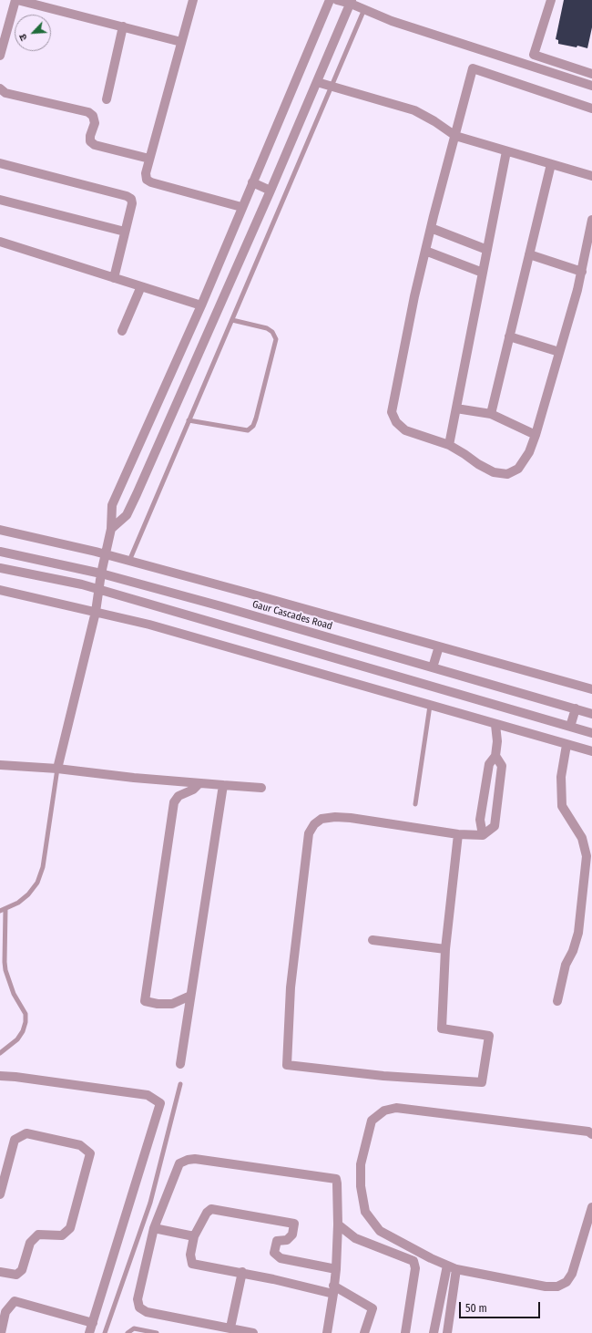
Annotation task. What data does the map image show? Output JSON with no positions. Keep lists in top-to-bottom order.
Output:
{
  "streets": {
    "street": ["Gaur Cascades Road"]
  },
  "scale_bar": "50 m",
  "north": "bottom left"
}
